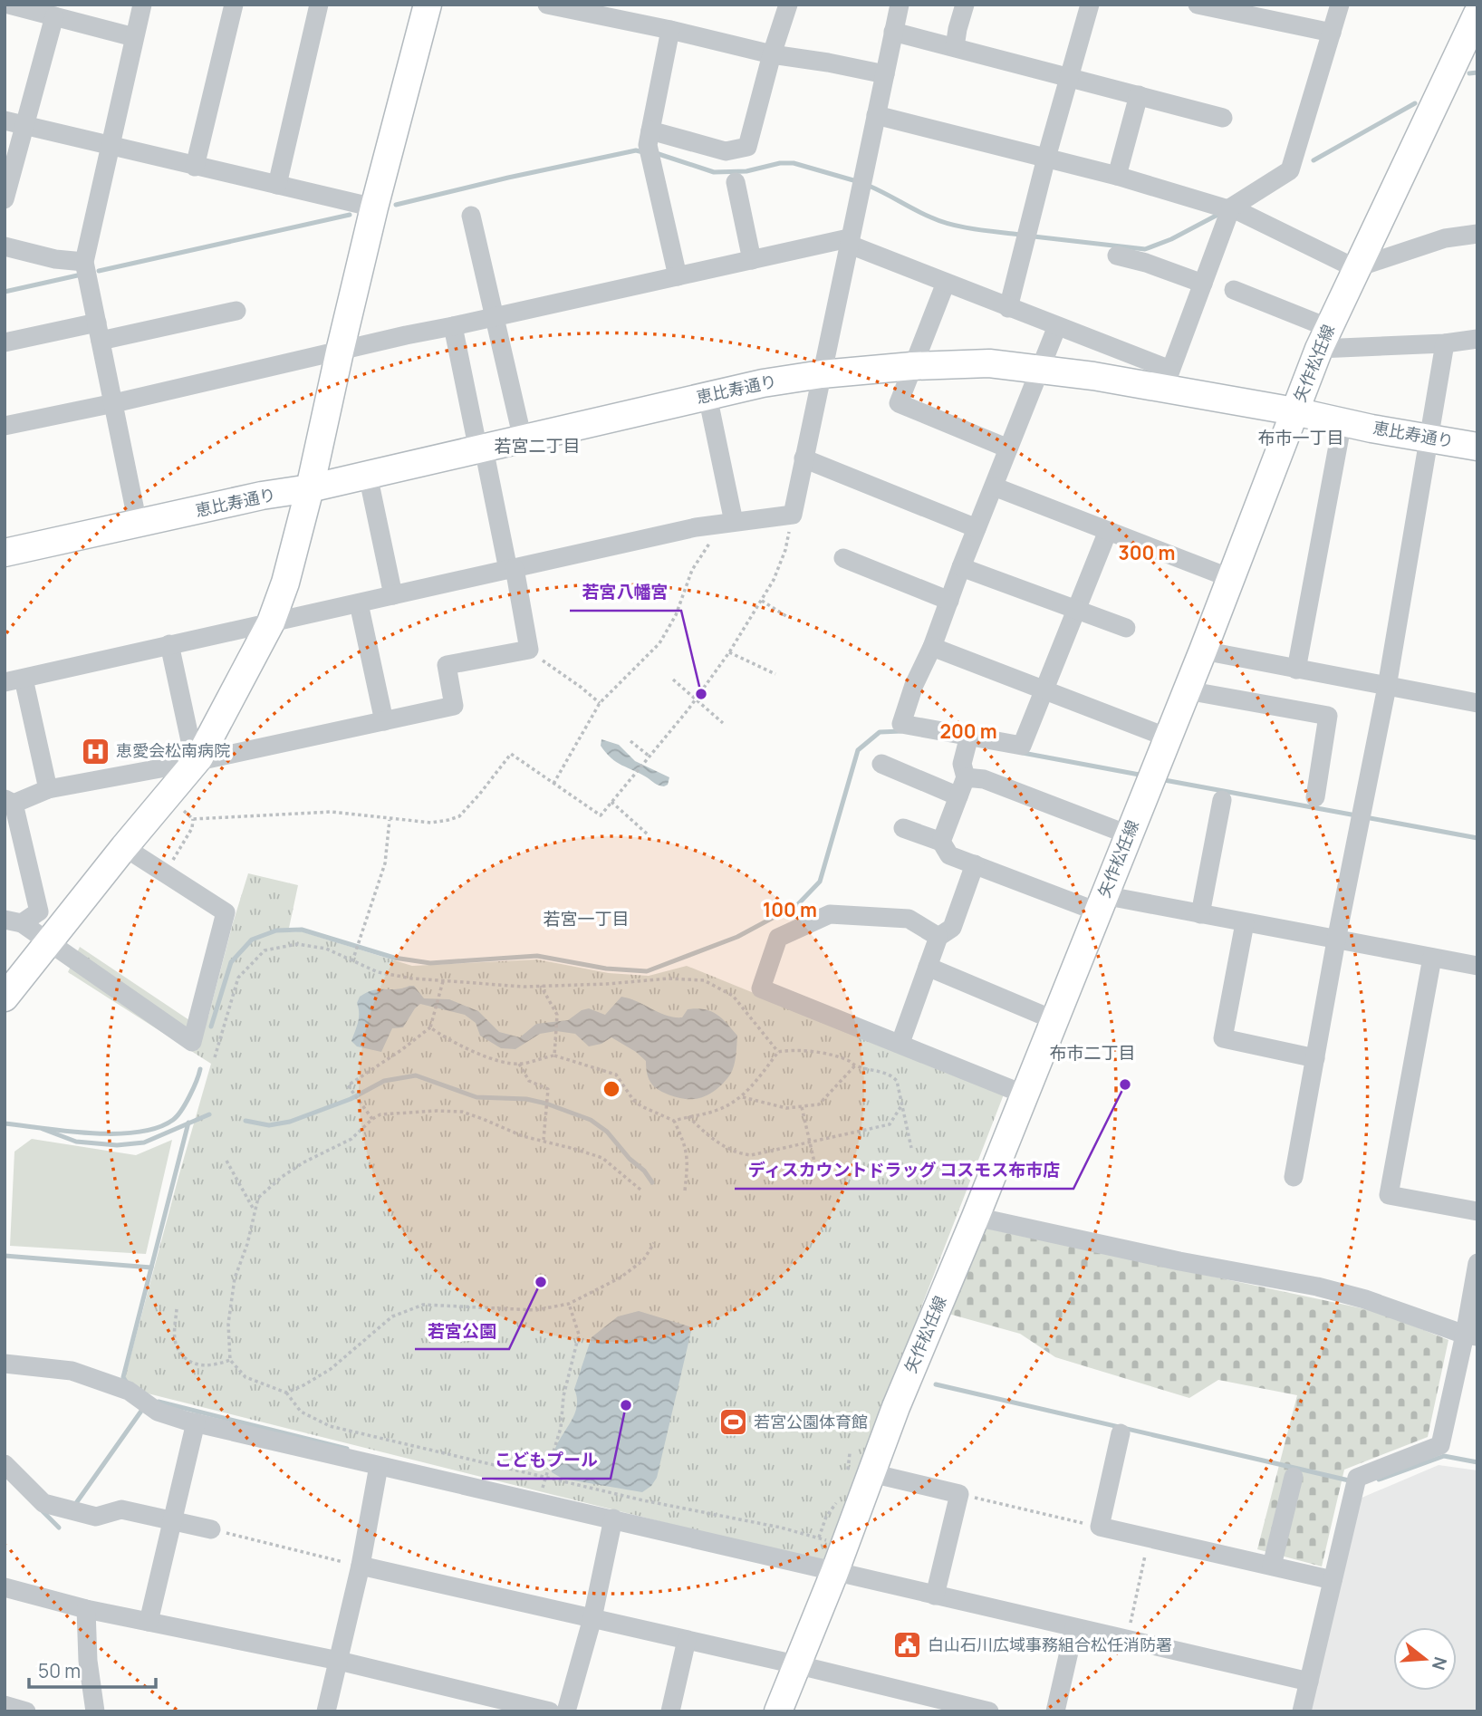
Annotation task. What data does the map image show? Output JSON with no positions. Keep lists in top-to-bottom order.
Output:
{
  "streets": {
    "street": ["矢作松任線", "恵比寿通り"]
  },
  "crossings": [
    ["矢作松任線", "恵比寿通り"]
  ],
  "districts": [
    "布市一丁目",
    "若宮二丁目",
    "若宮一丁目",
    "布市二丁目"
  ],
  "places": {
    "other": [
      "若宮八幡宮",
      "ディスカウントドラッグ コスモス布市店",
      "若宮公園",
      "こどもプール"
    ],
    "hospital": ["恵愛会松南病院"],
    "sports": ["若宮公園体育館"],
    "public building": ["白山石川広域事務組合松任消防署"]
  },
  "scale_bar": "50 m",
  "north": "right",
  "rings": ["300 m", "200 m", "100 m"]
}
